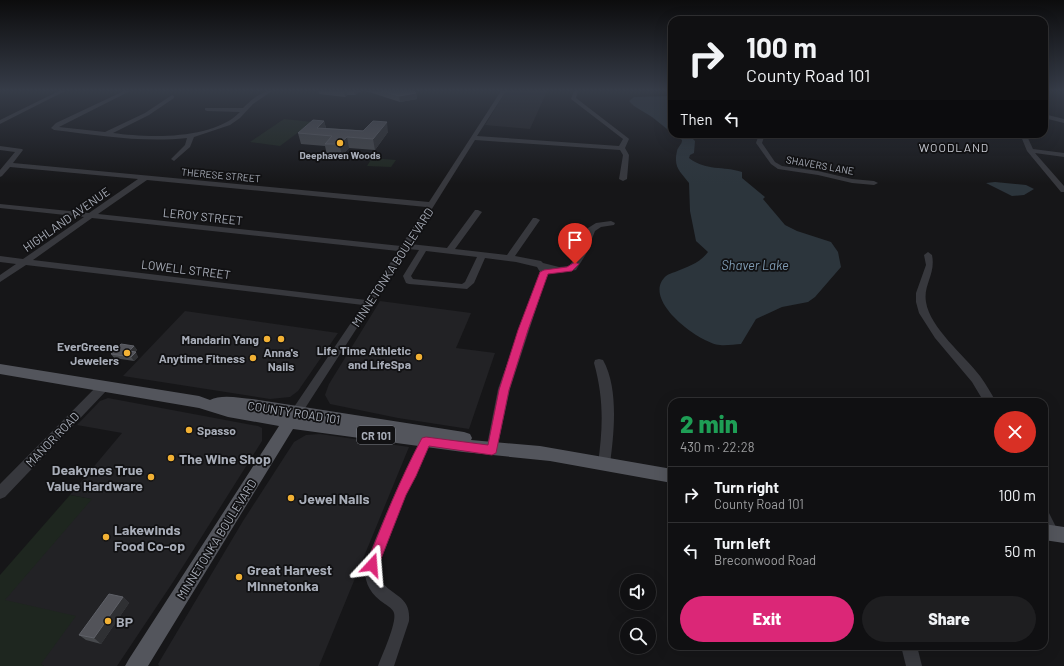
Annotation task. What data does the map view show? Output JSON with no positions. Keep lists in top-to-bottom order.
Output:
{
  "streets": {
    "main road": ["MINNETONKA BOULEVARD", "COUNTY ROAD 101", "CR 101"],
    "street": [
      "SHAVERS LANE",
      "THERESE STREET",
      "LEROY STREET",
      "HIGHLAND AVENUE",
      "LOWELL STREET",
      "MANOR ROAD"
    ]
  },
  "crossings": [
    ["THERESE STREET", "HIGHLAND AVENUE"],
    ["THERESE STREET", "MINNETONKA BOULEVARD"],
    ["LEROY STREET", "HIGHLAND AVENUE"],
    ["LEROY STREET", "MINNETONKA BOULEVARD"],
    ["HIGHLAND AVENUE", "LOWELL STREET"],
    ["MINNETONKA BOULEVARD", "LOWELL STREET"],
    ["MINNETONKA BOULEVARD", "COUNTY ROAD 101"],
    ["COUNTY ROAD 101", "MANOR ROAD"]
  ],
  "districts": ["WOODLAND"],
  "water": ["Shaver Lake"],
  "places": [
    "Deephaven Woods",
    "Mandarin Yang",
    "Anna's Nails",
    "EverGreene Jewelers",
    "Life Time Athletic and LifeSpa",
    "Anytime Fitness",
    "Spasso",
    "The Wine Shop",
    "Deakynes True Value Hardware",
    "Jewel Nails",
    "Lakewinds Food Co-op",
    "Great Harvest Minnetonka",
    "BP"
  ],
  "page": {
    "turn": ["100 m", "County Road 101"],
    "then": "Then",
    "heading": ["2 min", "430 m · 22:28"],
    "list": [
      {
        "name": "Turn right",
        "note": "County Road 101",
        "value": "100 m"
      },
      {
        "name": "Turn left",
        "note": "Breconwood Road",
        "value": "50 m"
      }
    ],
    "buttons": ["Exit", "Share"]
  }
}
